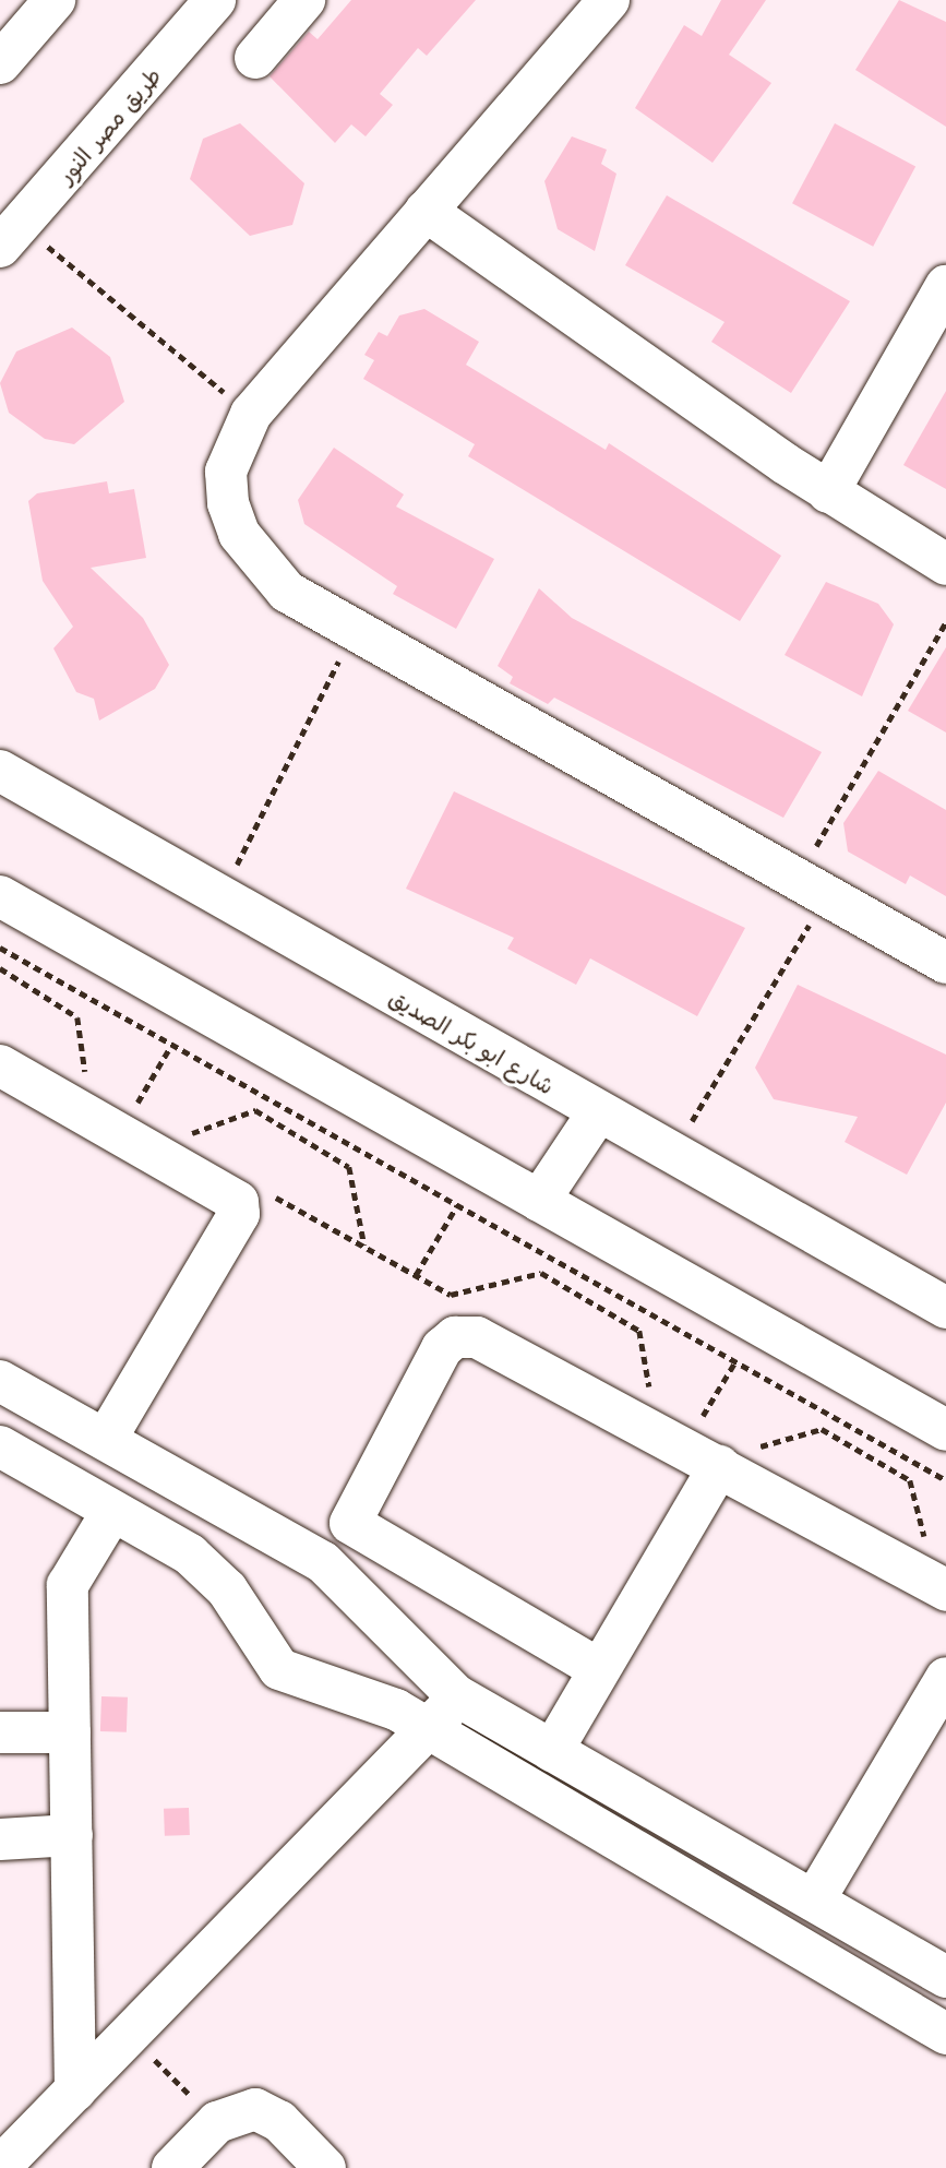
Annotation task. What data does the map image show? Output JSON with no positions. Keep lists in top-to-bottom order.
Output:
{
  "streets": {
    "street": ["طريق مصر النور", "شارع ابو بكر الصديق"]
  }
}
